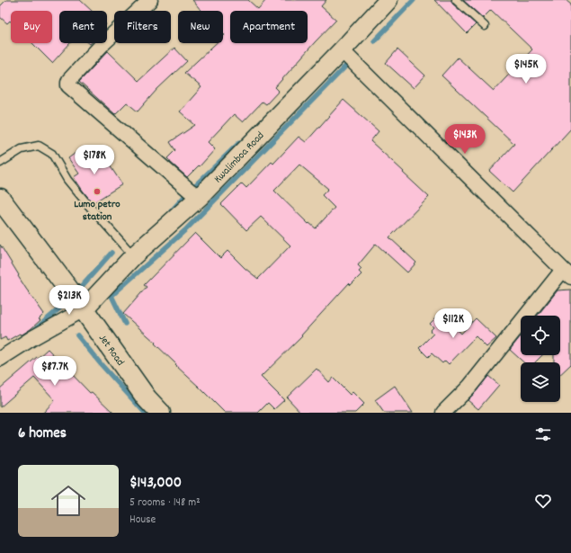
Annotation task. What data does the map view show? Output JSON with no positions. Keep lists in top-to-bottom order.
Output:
{
  "streets": {
    "main road": ["Jet Road"],
    "street": ["Kwalimboa Road"]
  },
  "crossings": [
    ["Kwalimboa Road", "Jet Road"]
  ],
  "places": ["Lumo petro station"],
  "page": {
    "chip": [
      "Buy",
      "Rent",
      "Filters",
      "New",
      "Apartment"
    ],
    "price": [
      "$145K",
      "$143K",
      "$178K",
      "$213K",
      "$112K",
      "$87.7K"
    ],
    "heading": "6 homes",
    "list": [
      {
        "name": "$143,000",
        "note": "5 rooms · 148 m² · House"
      }
    ]
  }
}
